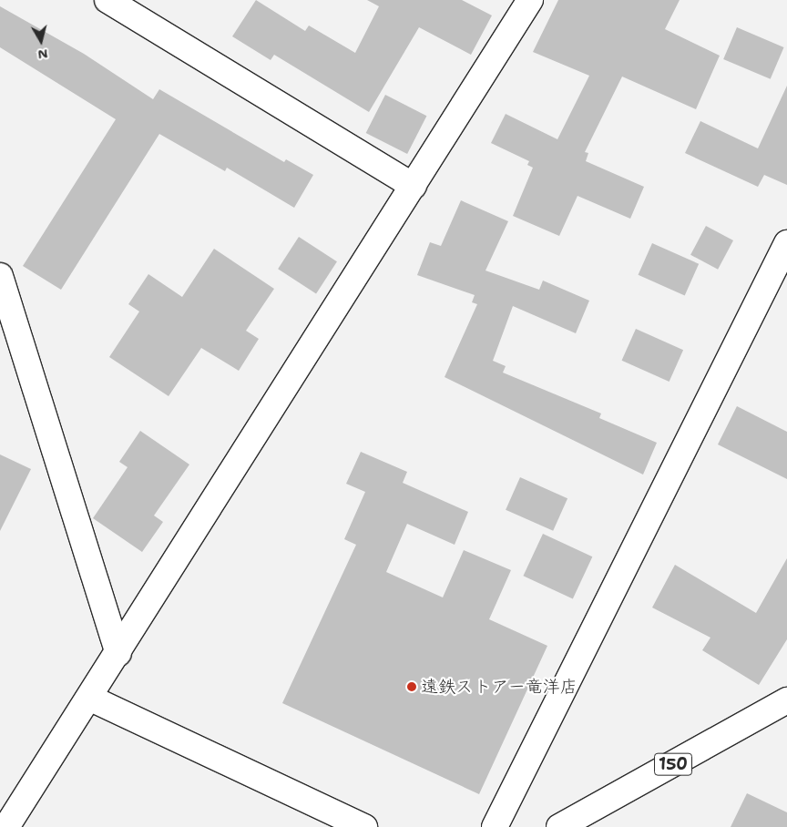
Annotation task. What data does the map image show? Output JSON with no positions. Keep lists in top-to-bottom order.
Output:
{
  "streets": {
    "main road": ["150"]
  },
  "places": ["遠鉄ストアー竜洋店"],
  "north": "bottom"
}
